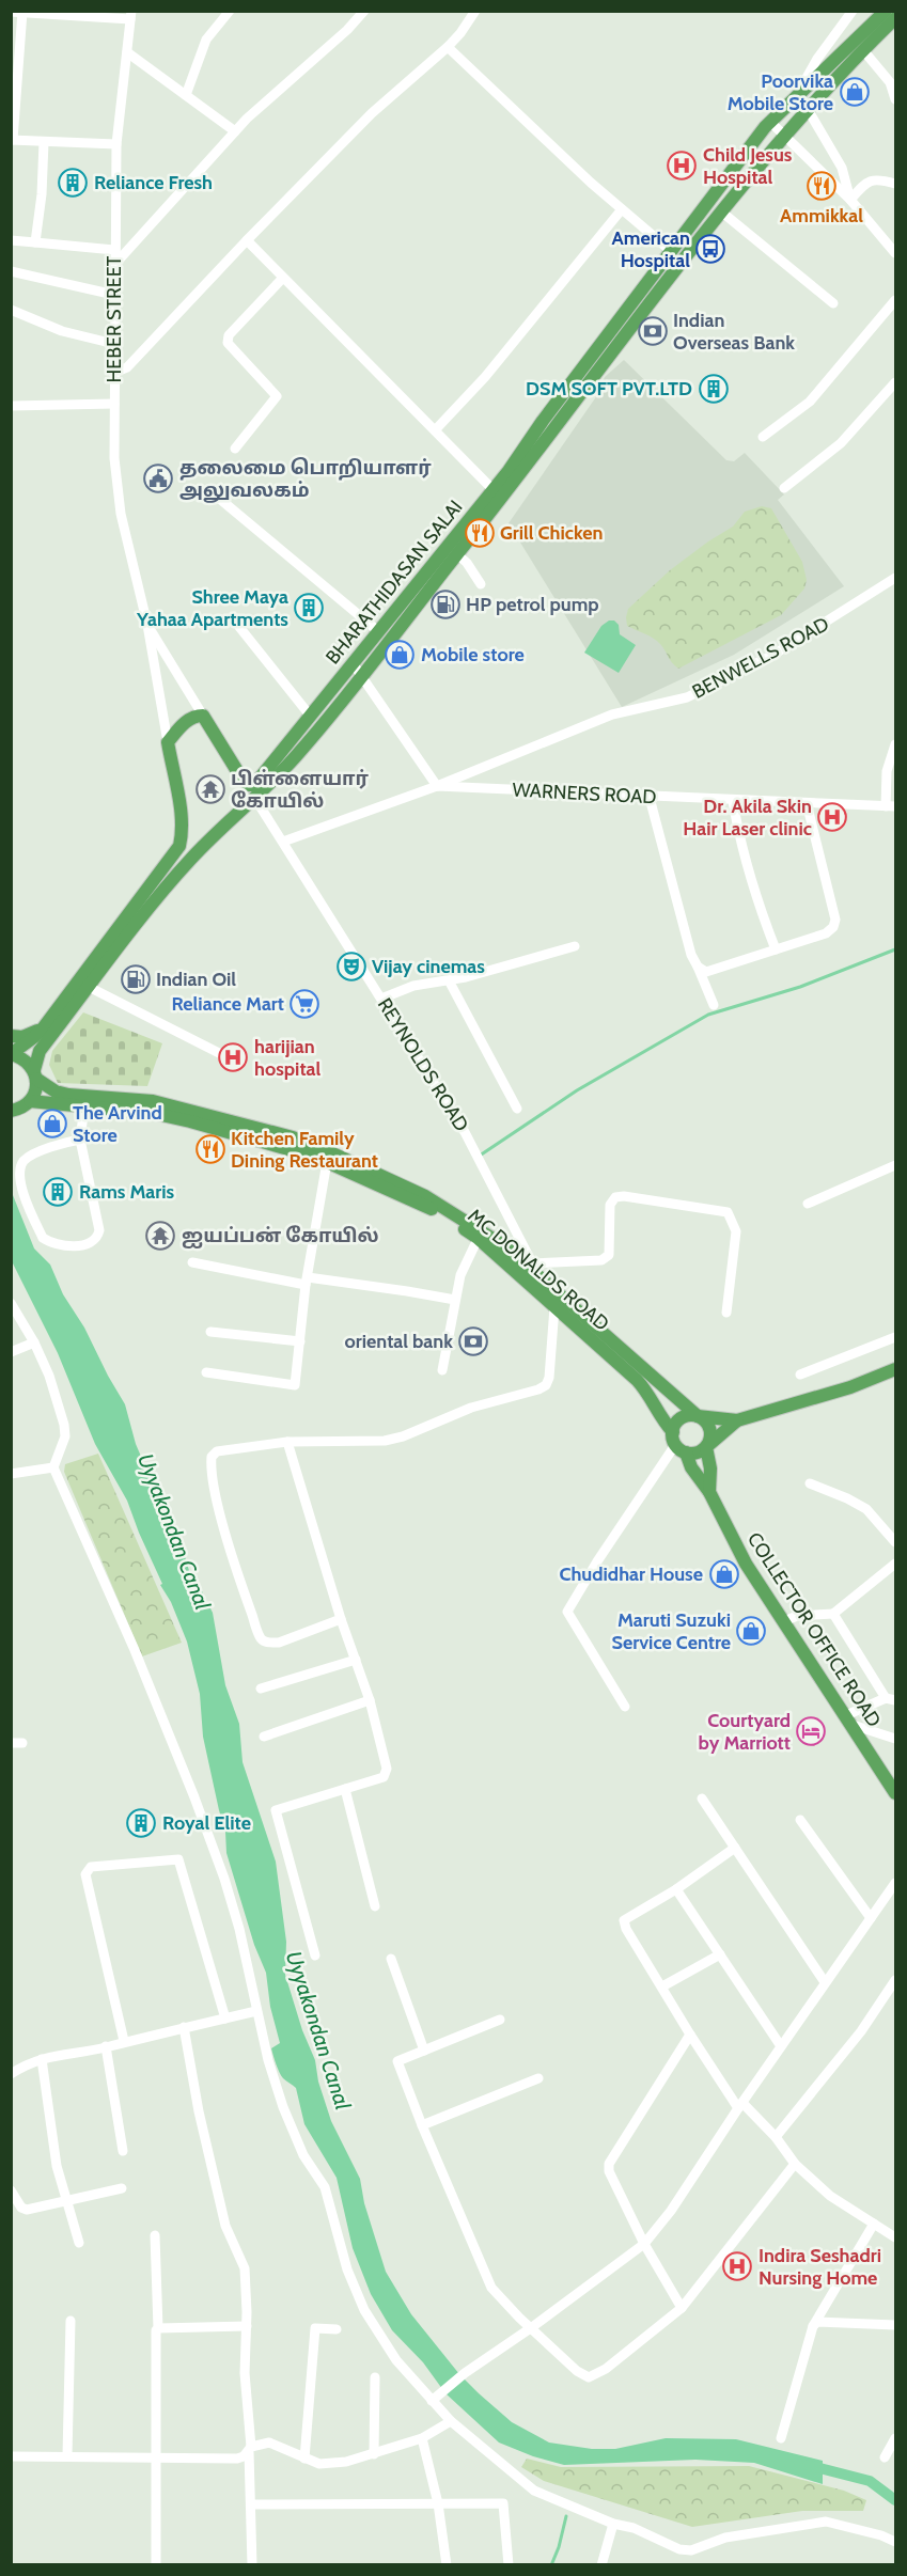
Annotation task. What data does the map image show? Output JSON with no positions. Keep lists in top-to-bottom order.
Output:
{
  "streets": {
    "main road": ["BHARATHIDASAN SALAI", "MC DONALDS ROAD", "COLLECTOR OFFICE ROAD"],
    "street": [
      "HEBER STREET",
      "BENWELLS ROAD",
      "WARNERS ROAD",
      "REYNOLDS ROAD"
    ]
  },
  "crossings": [
    ["BHARATHIDASAN SALAI", "REYNOLDS ROAD"],
    ["BHARATHIDASAN SALAI", "MC DONALDS ROAD"],
    ["BENWELLS ROAD", "WARNERS ROAD"],
    ["WARNERS ROAD", "REYNOLDS ROAD"],
    ["REYNOLDS ROAD", "MC DONALDS ROAD"],
    ["MC DONALDS ROAD", "COLLECTOR OFFICE ROAD"]
  ],
  "water": ["Uyyakondan Canal"],
  "places": {
    "shop": [
      "Poorvika Mobile Store",
      "Mobile store",
      "The Arvind Store",
      "Chudidhar House",
      "Maruti Suzuki Service Centre"
    ],
    "hospital": [
      "Child Jesus Hospital",
      "Dr. Akila Skin Hair Laser clinic",
      "harijian hospital",
      "Indira Seshadri Nursing Home"
    ],
    "building": [
      "Reliance Fresh",
      "DSM SOFT PVT.LTD",
      "Shree Maya Yahaa Apartments",
      "Rams Maris",
      "Royal Elite"
    ],
    "restaurant": ["Ammikkal", "Grill Chicken", "Kitchen Family Dining Restaurant"],
    "bus stop": ["American Hospital"],
    "bank": ["Indian Overseas Bank", "oriental bank"],
    "public building": ["தலைமை பொறியாளர் அலுவலகம்"],
    "fuel station": ["HP petrol pump", "Indian Oil"],
    "temple": ["பிள்ளையார் கோயில்", "ஐயப்பன் கோயில்"],
    "theatre": ["Vijay cinemas"],
    "supermarket": ["Reliance Mart"],
    "hotel": ["Courtyard by Marriott"]
  }
}
